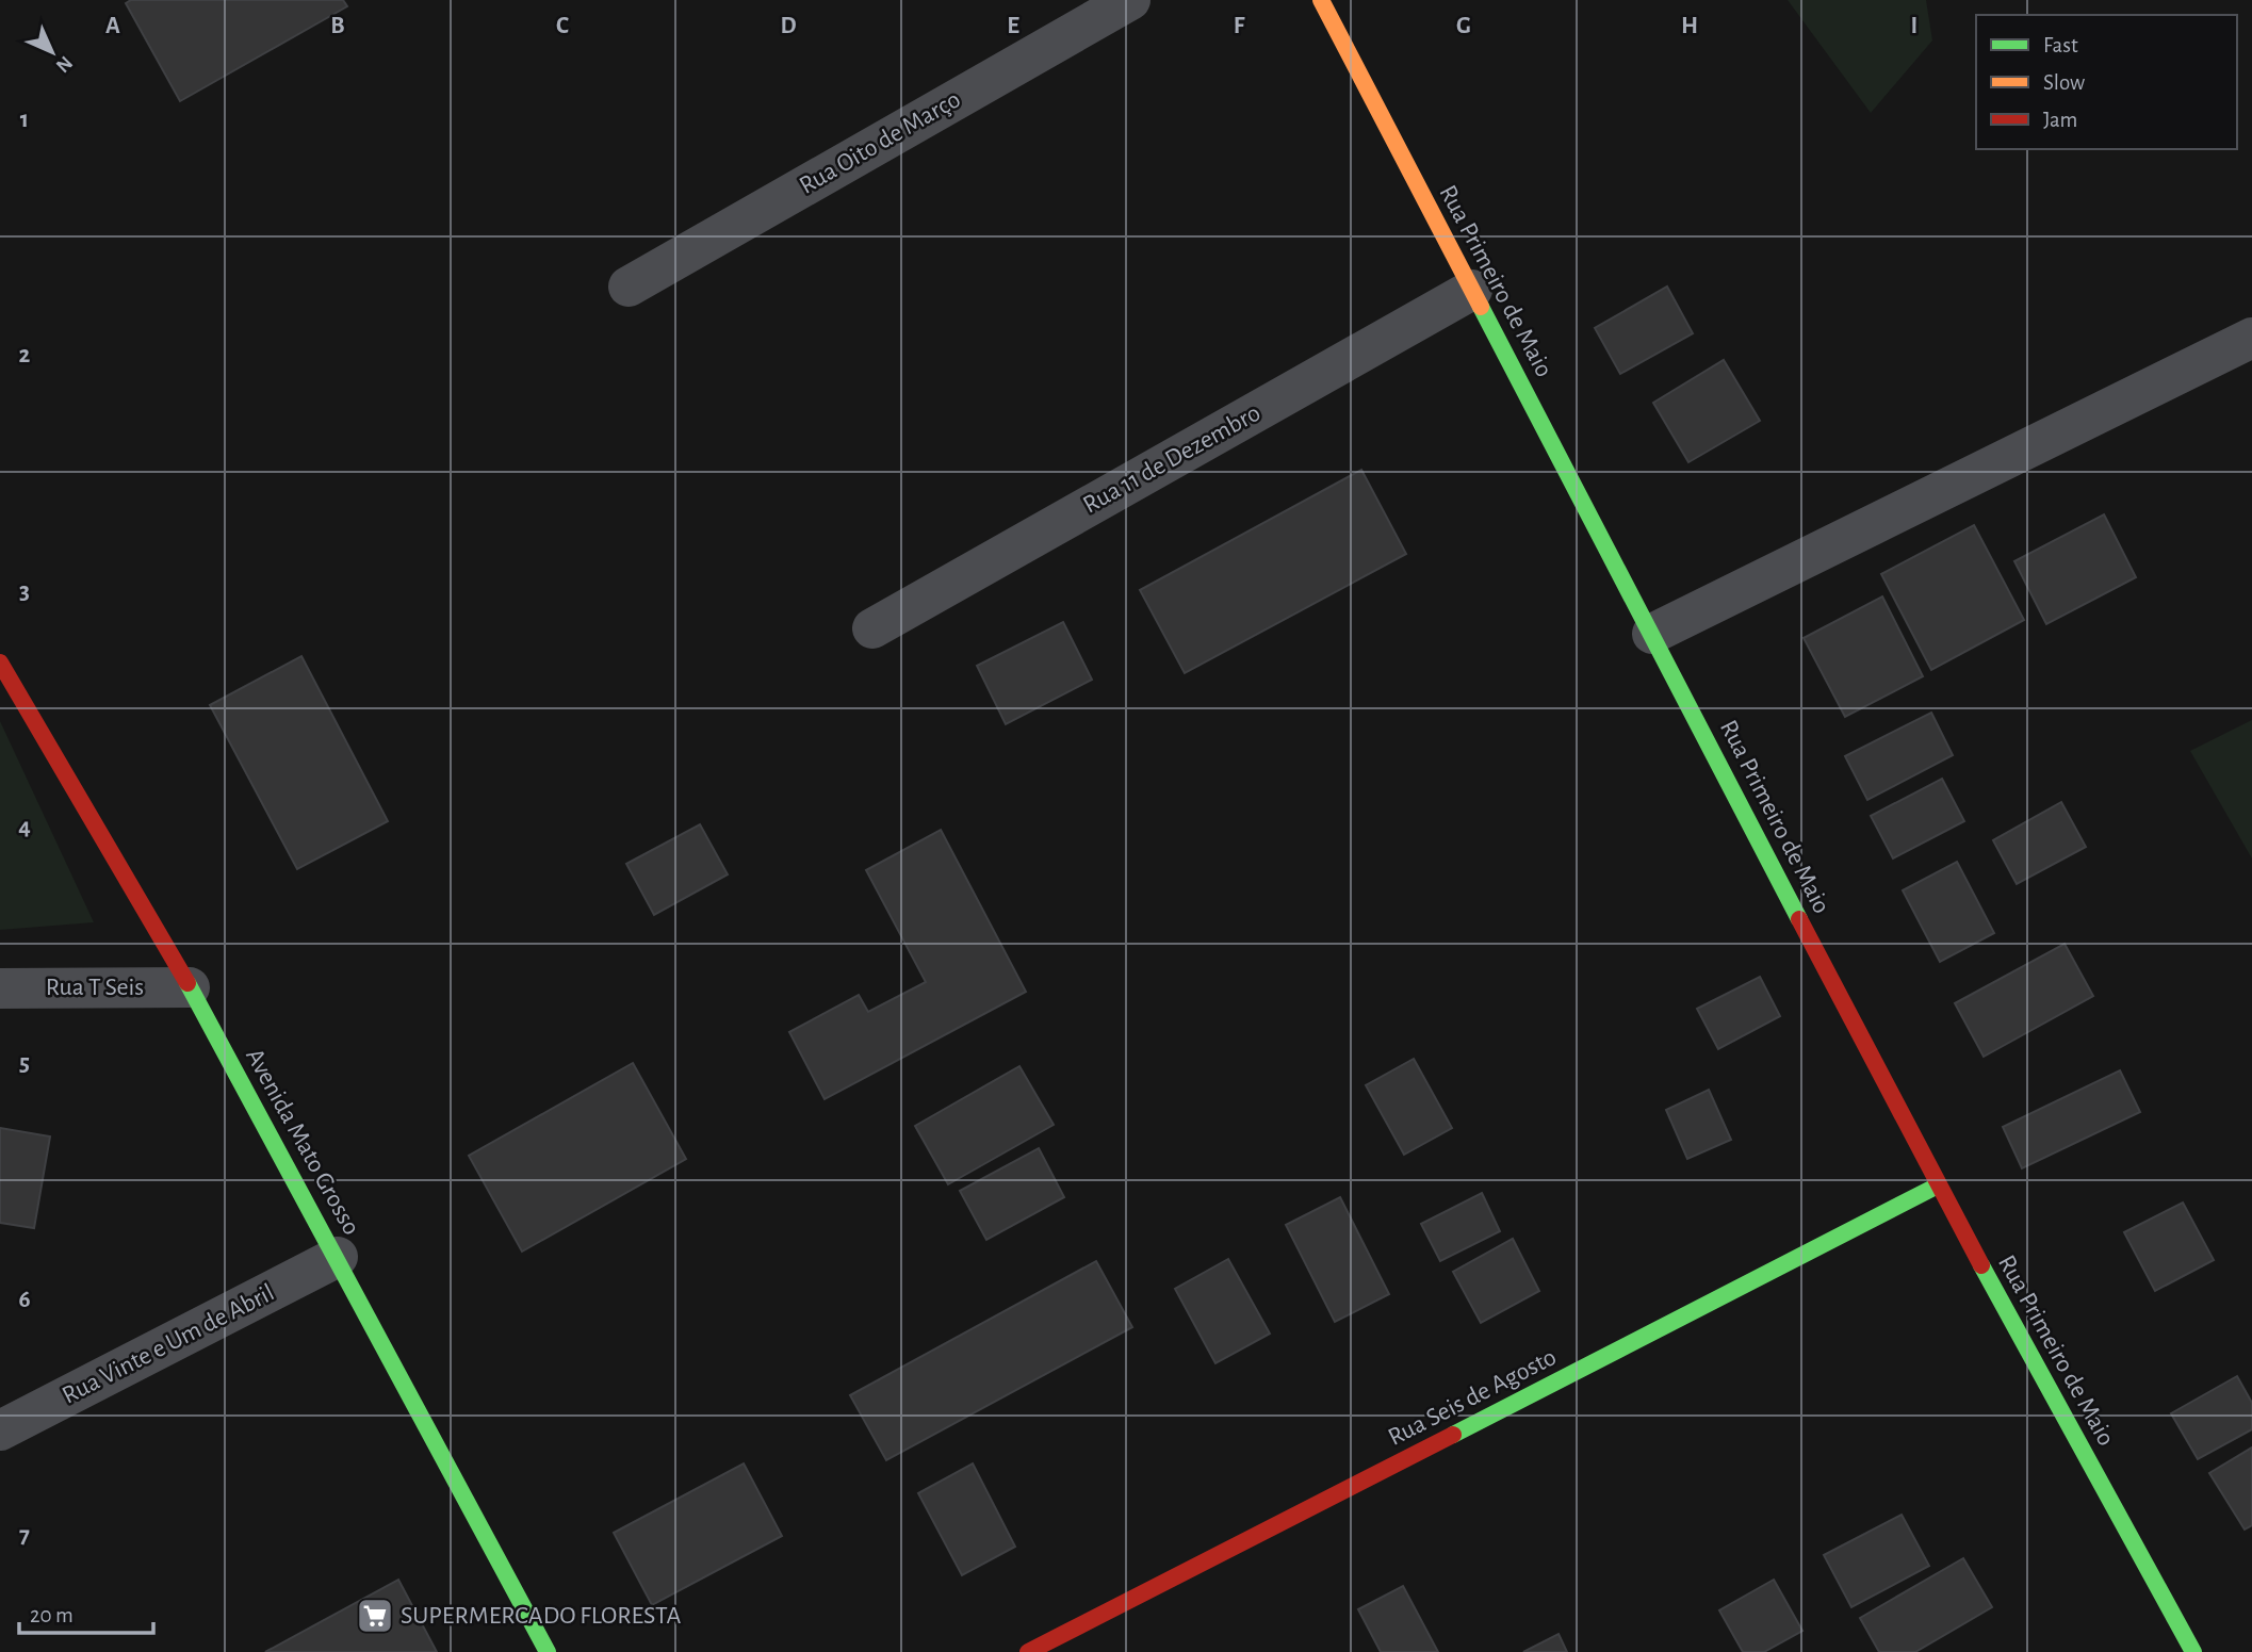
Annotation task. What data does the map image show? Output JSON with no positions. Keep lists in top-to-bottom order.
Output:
{
  "streets": {
    "street": [
      "Rua Oito de Março",
      "Rua Primeiro de Maio",
      "Rua 11 de Dezembro",
      "Rua T Seis",
      "Avenida Mato Grosso",
      "Rua Vinte e Um de Abril",
      "Rua Seis de Agosto"
    ]
  },
  "crossings": [
    ["Rua Primeiro de Maio", "Rua 11 de Dezembro"],
    ["Rua Primeiro de Maio", "Rua Seis de Agosto"],
    ["Rua T Seis", "Avenida Mato Grosso"],
    ["Avenida Mato Grosso", "Rua Vinte e Um de Abril"]
  ],
  "places": {
    "supermarket": ["SUPERMERCADO FLORESTA"]
  },
  "legend": ["Fast", "Slow", "Jam"],
  "scale_bar": "20 m",
  "north": "bottom right",
  "grid": {
    "columns": [
      "A",
      "B",
      "C",
      "D",
      "E",
      "F",
      "G",
      "H",
      "I"
    ],
    "rows": [
      "1",
      "2",
      "3",
      "4",
      "5",
      "6",
      "7"
    ]
  }
}
